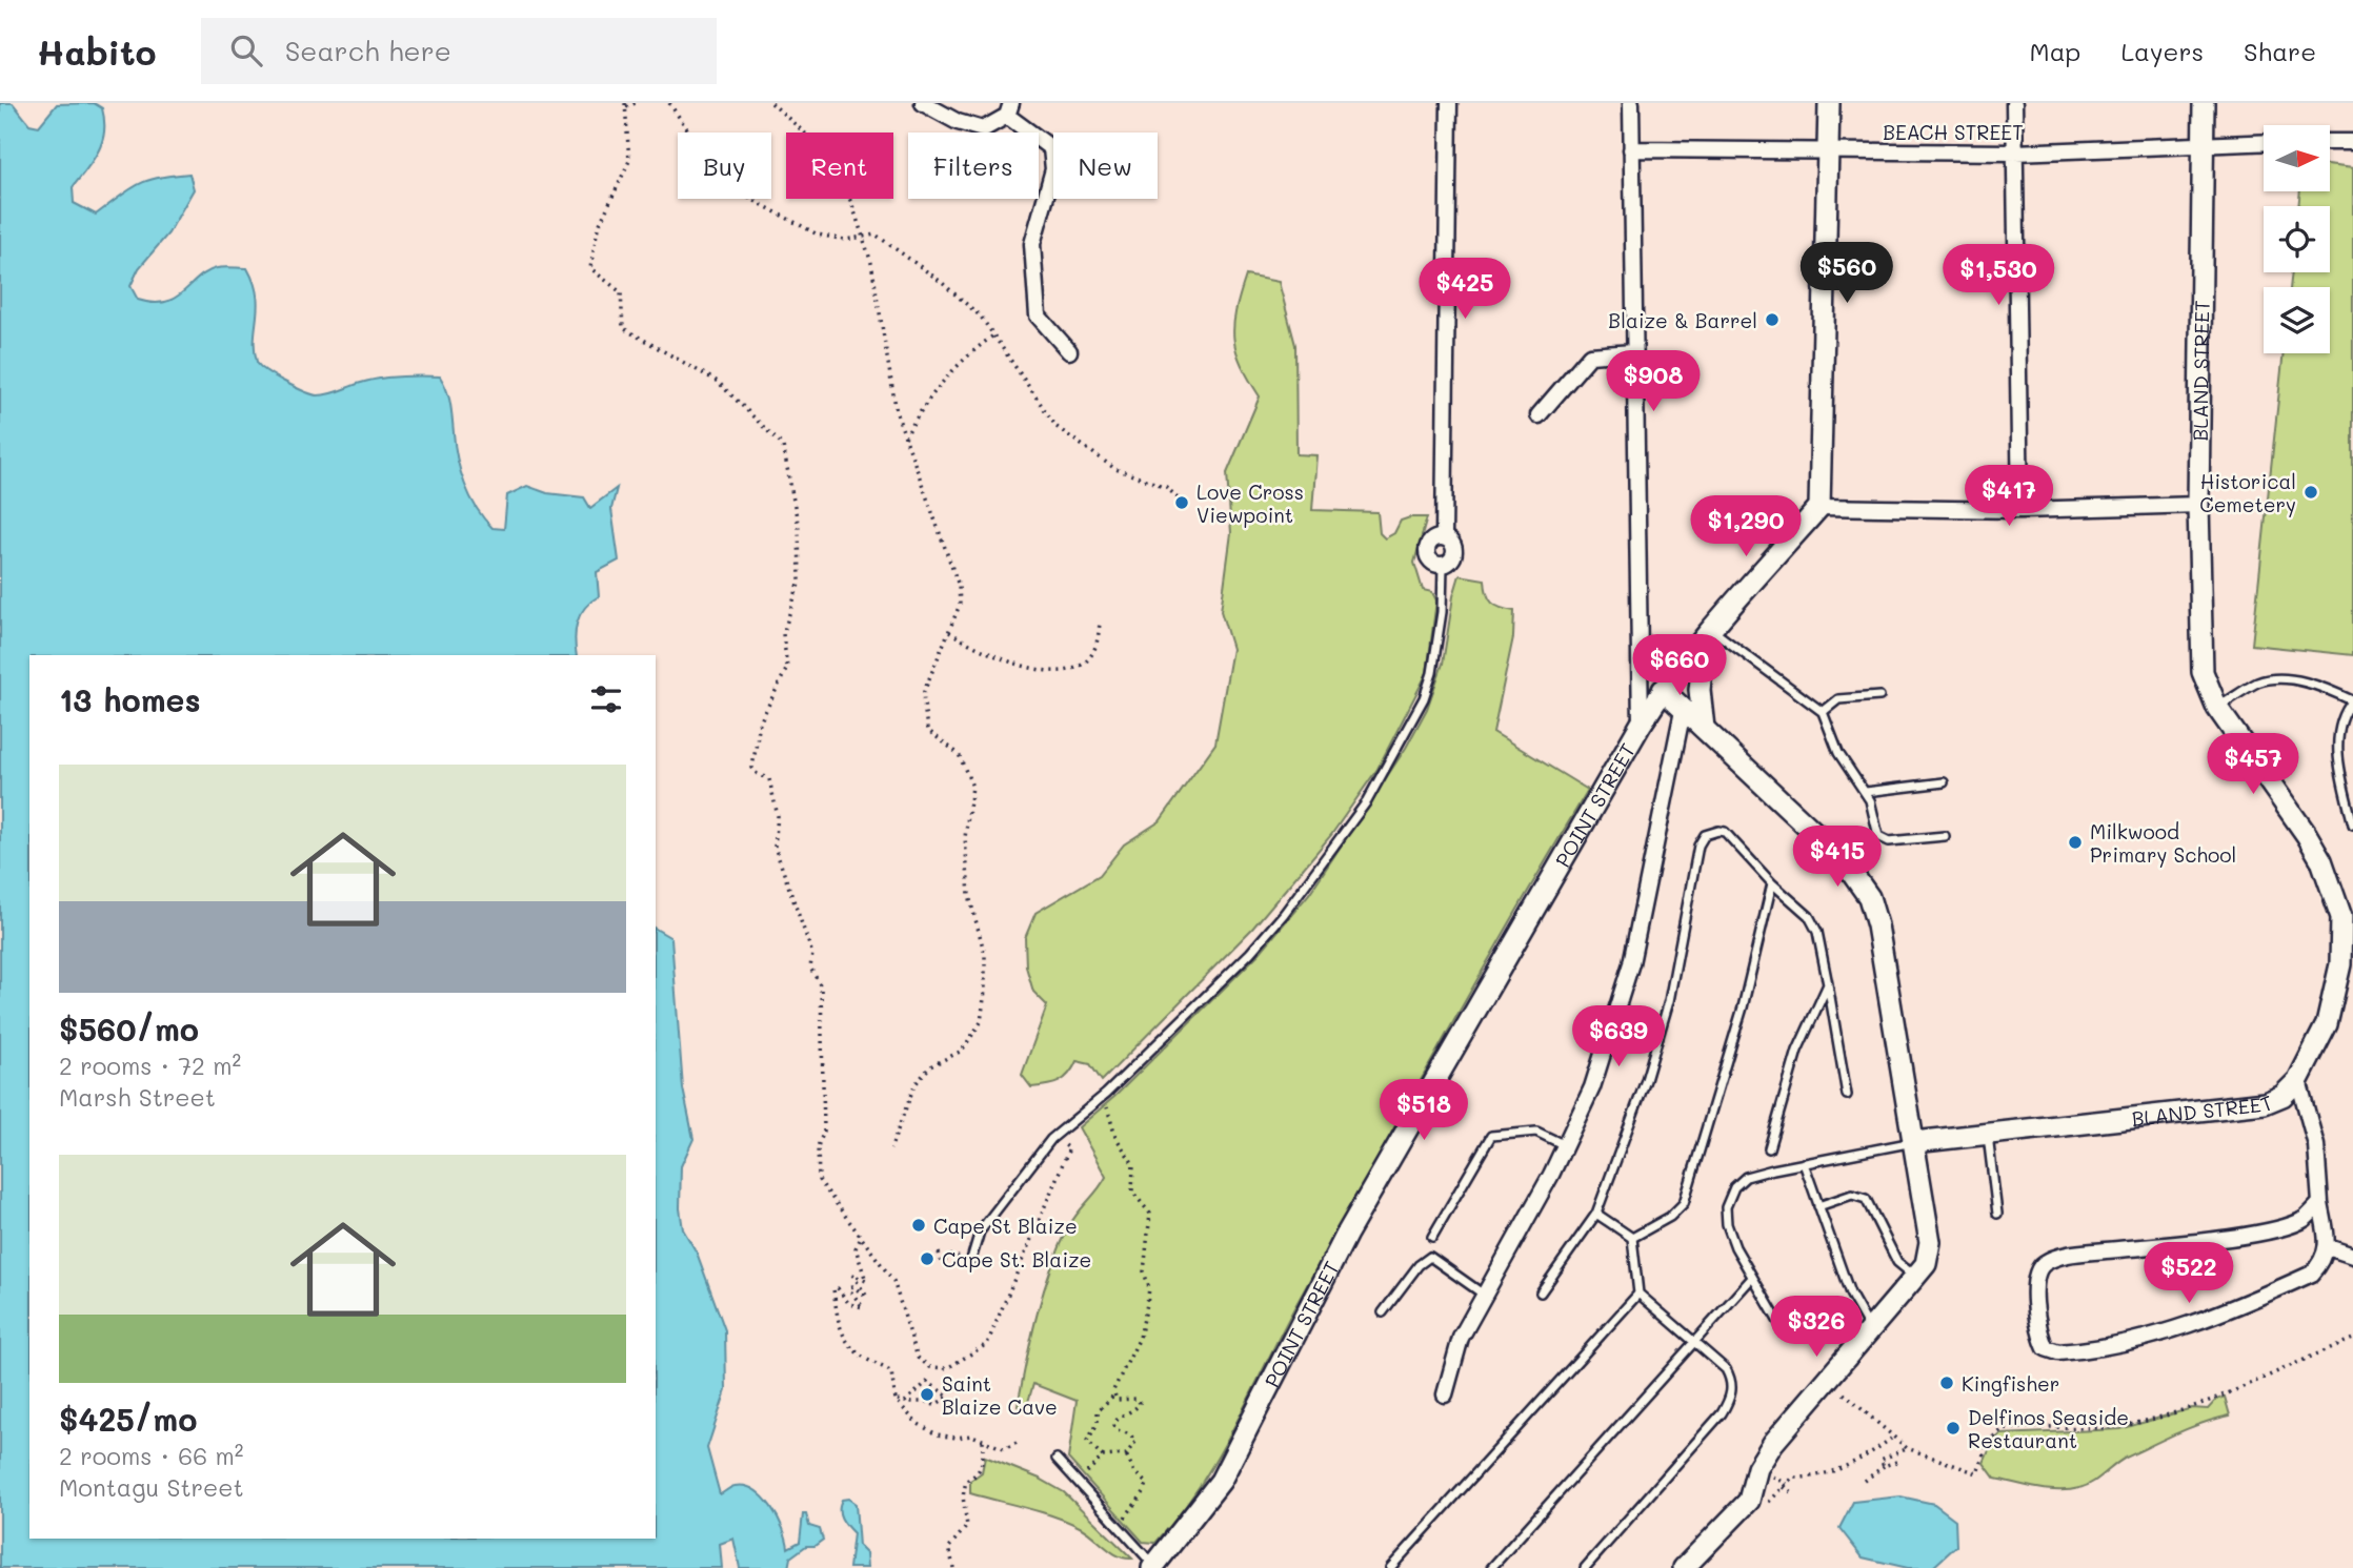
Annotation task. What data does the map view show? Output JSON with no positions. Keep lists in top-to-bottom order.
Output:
{
  "streets": {
    "street": ["BEACH STREET", "BLAND STREET", "POINT STREET"]
  },
  "crossings": [
    ["BEACH STREET", "BLAND STREET"]
  ],
  "places": [
    "Blaize & Barrel",
    "Historical Cemetery",
    "Love Cross Viewpoint",
    "Milkwood Primary School",
    "Cape St Blaize",
    "Cape St. Blaize",
    "Kingfisher",
    "Saint Blaize Cave",
    "Delfinos Seaside Restaurant"
  ],
  "north": "right",
  "page": {
    "header": "Habito",
    "search": "Search here",
    "nav": ["Map", "Layers", "Share"],
    "chip": [
      "Buy",
      "Rent",
      "Filters",
      "New"
    ],
    "price": [
      "$560",
      "$1,530",
      "$425",
      "$908",
      "$417",
      "$1,290",
      "$660",
      "$457",
      "$415",
      "$639",
      "$518",
      "$522",
      "$326"
    ],
    "heading": "13 homes",
    "list": [
      {
        "name": "$560/mo",
        "note": "2 rooms · 72 m² · Marsh Street"
      },
      {
        "name": "$425/mo",
        "note": "2 rooms · 66 m² · Montagu Street"
      }
    ]
  }
}
